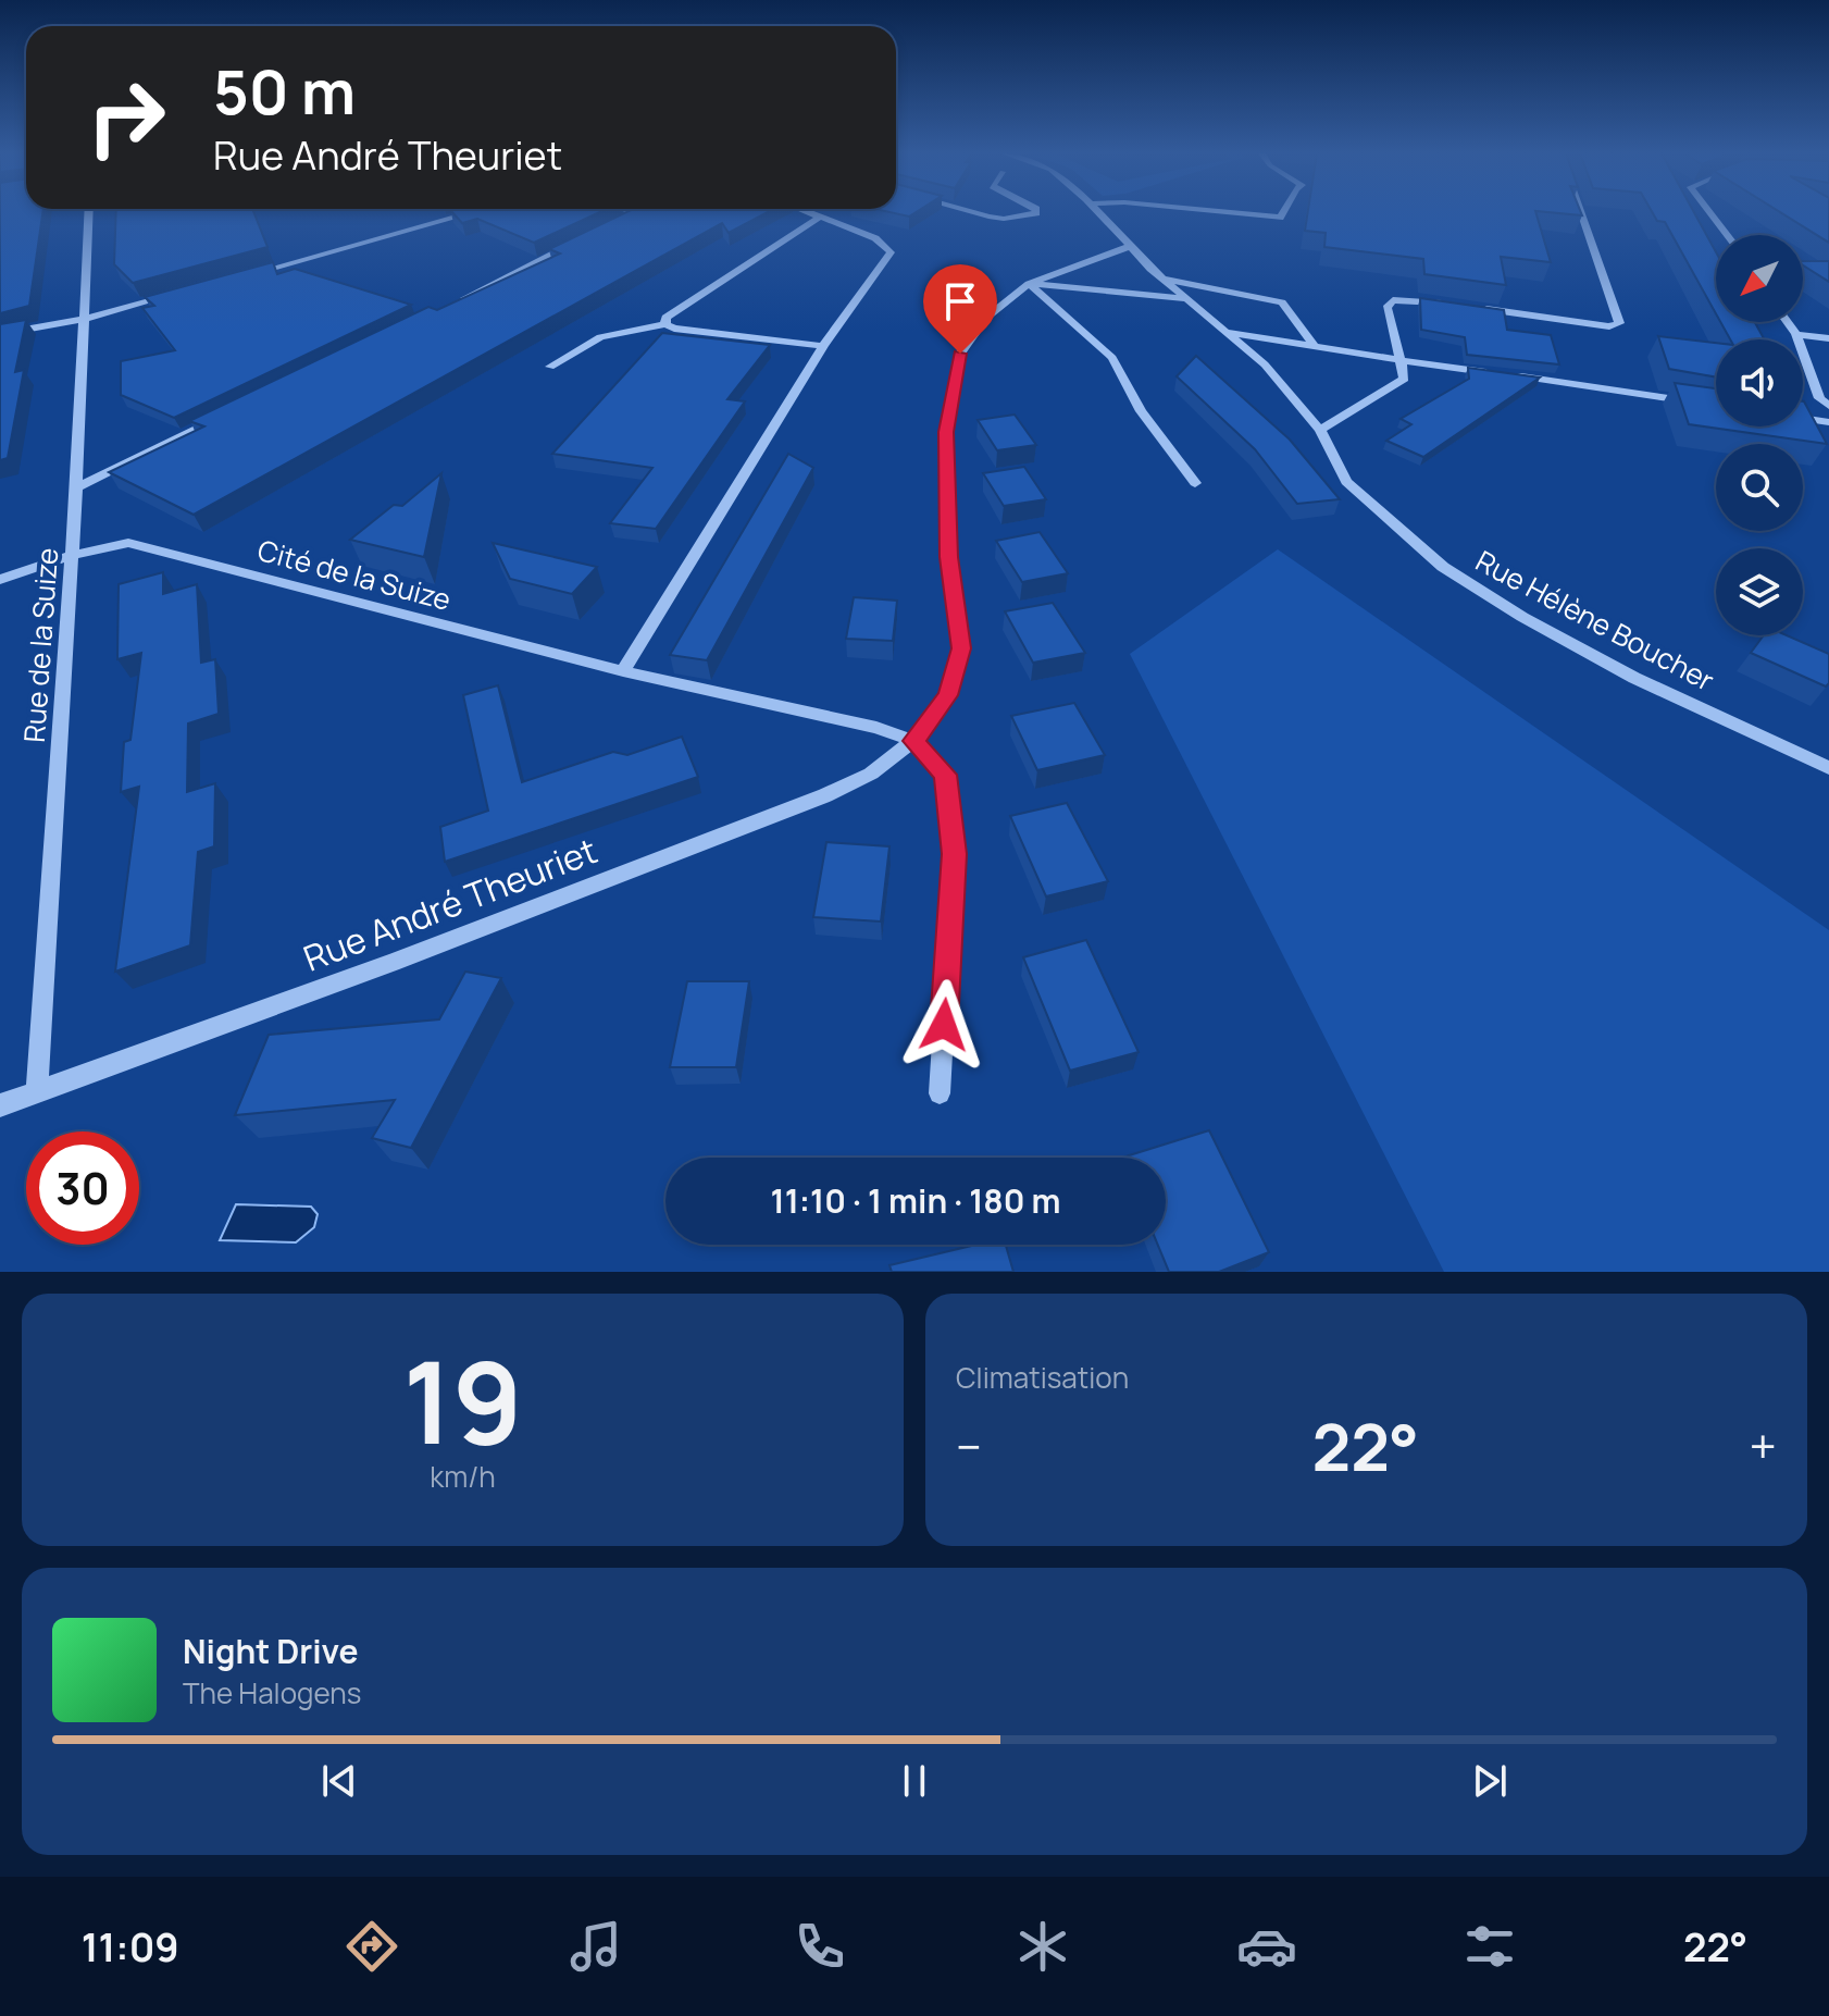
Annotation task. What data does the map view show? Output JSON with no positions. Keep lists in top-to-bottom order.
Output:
{
  "streets": {
    "street": [
      "Cité de la Suize",
      "Rue Hélène Boucher",
      "Rue de la Suize",
      "Rue André Theuriet"
    ]
  },
  "crossings": [
    ["Cité de la Suize", "Rue de la Suize"],
    ["Cité de la Suize", "Rue André Theuriet"],
    ["Rue Hélène Boucher", "Rue André Theuriet"],
    ["Rue de la Suize", "Rue André Theuriet"]
  ],
  "north": "bottom left",
  "page": {
    "turn": ["50 m", "Rue André Theuriet"],
    "limit": "30",
    "trip": "11:10 · 1 min · 180 m",
    "tile": [
      ["19", "km/h"],
      "Climatisation"
    ],
    "heat": ["−", "22°", "+"],
    "song": ["Night Drive", "The Halogens"],
    "tabs": ["11:09", "22°"]
  }
}
